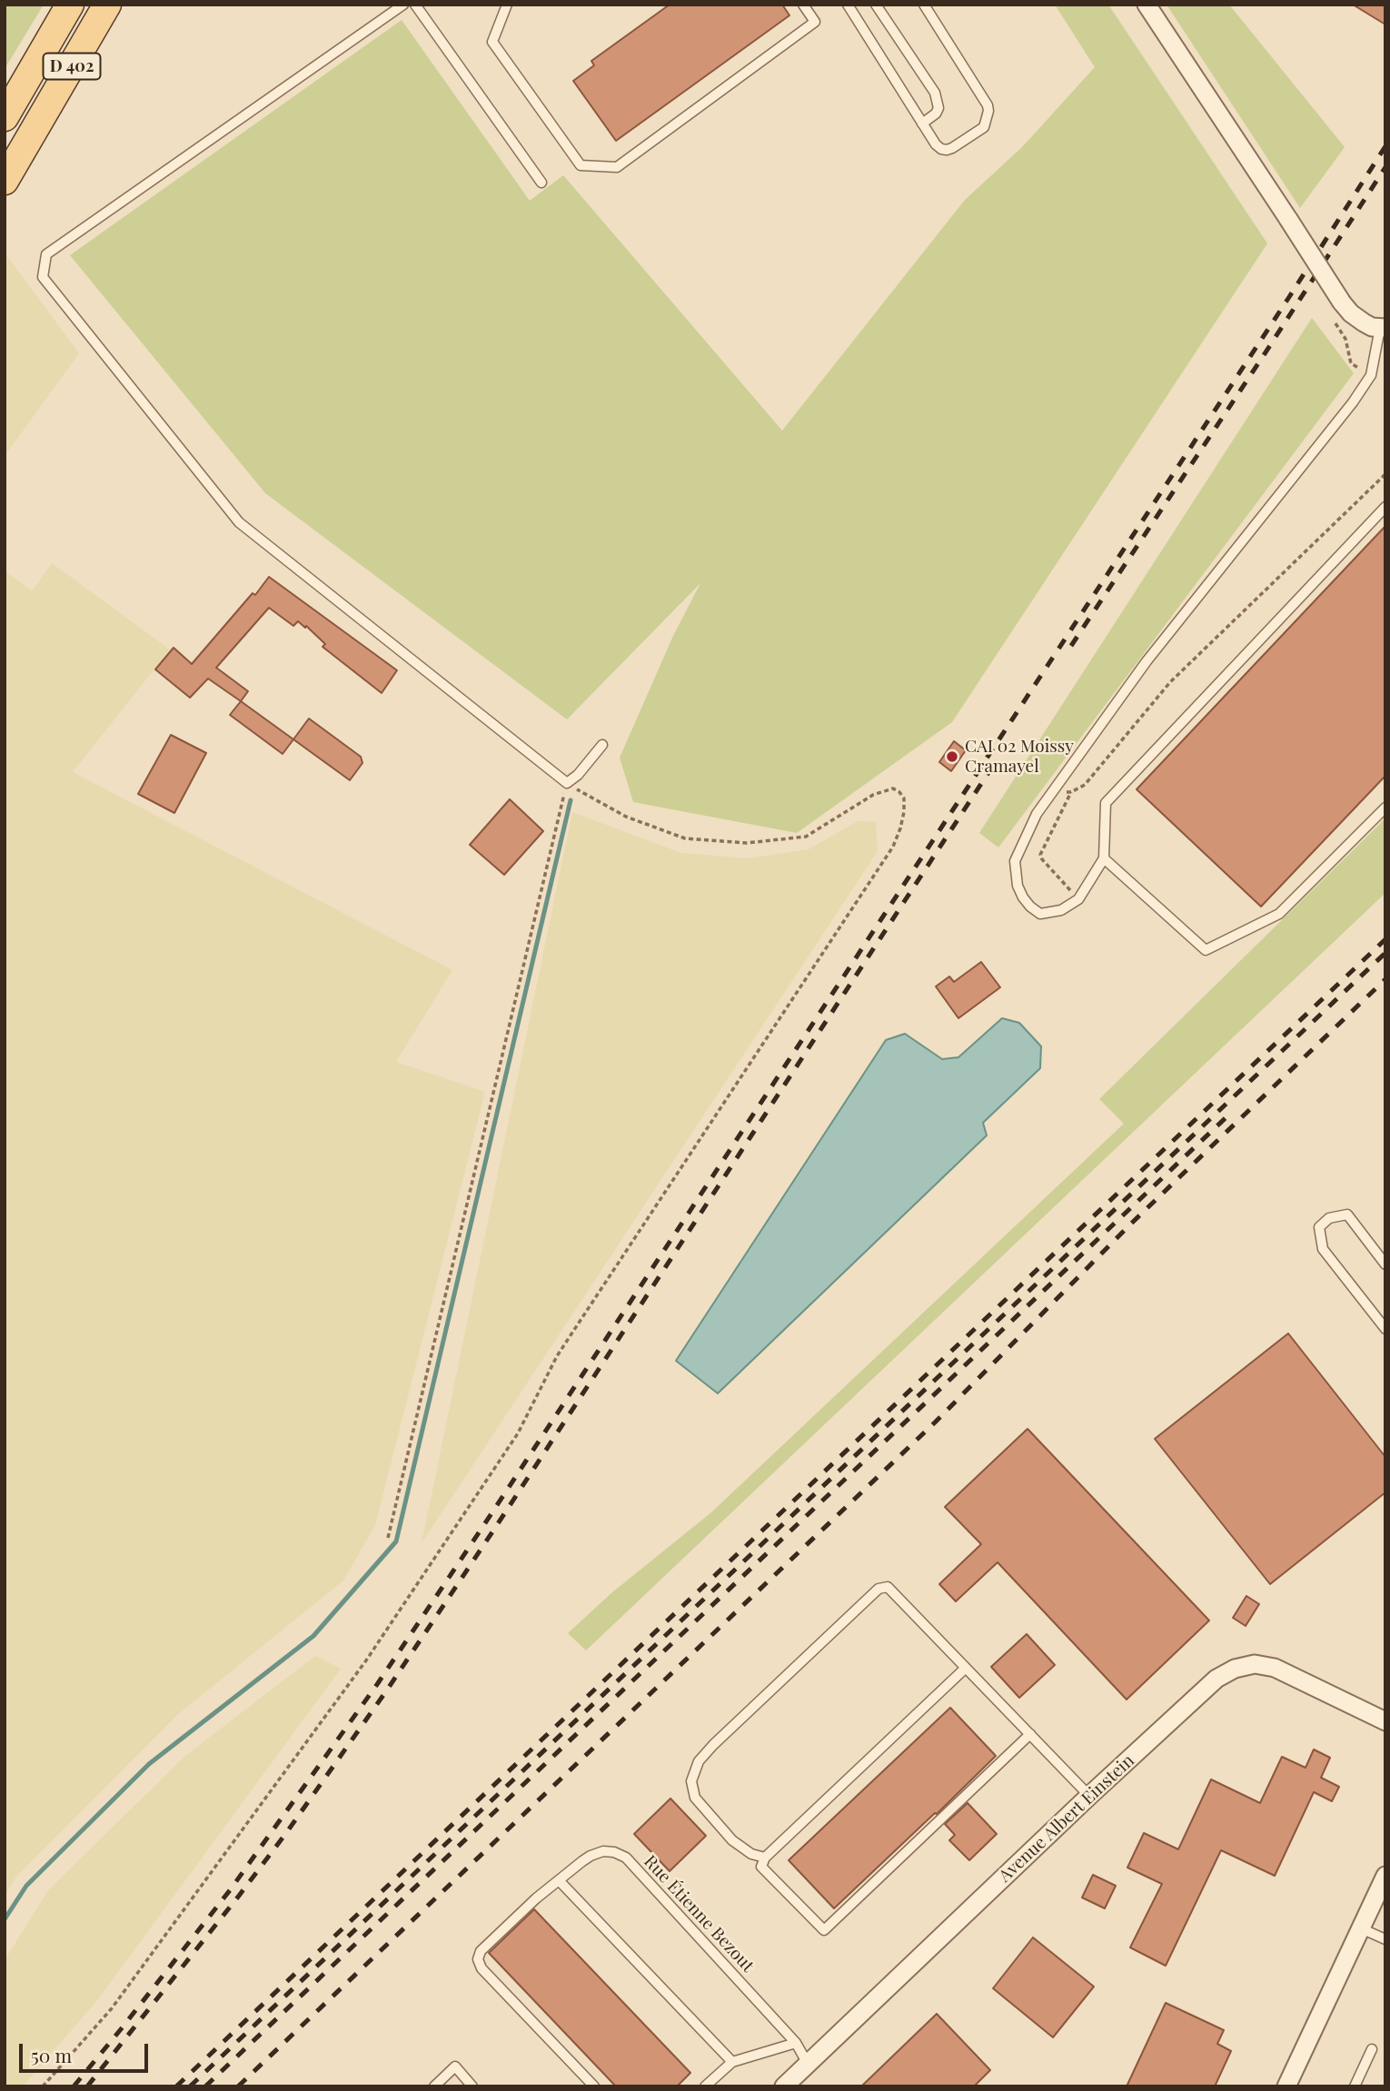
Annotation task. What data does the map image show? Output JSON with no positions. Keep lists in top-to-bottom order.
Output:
{
  "streets": {
    "main road": ["D 402"],
    "street": ["Avenue Albert Einstein"],
    "lane": ["Rue Étienne Bezout"]
  },
  "crossings": [
    ["Avenue Albert Einstein", "Rue Étienne Bezout"]
  ],
  "places": ["CAI 02 Moissy Cramayel"],
  "scale_bar": "50 m"
}
